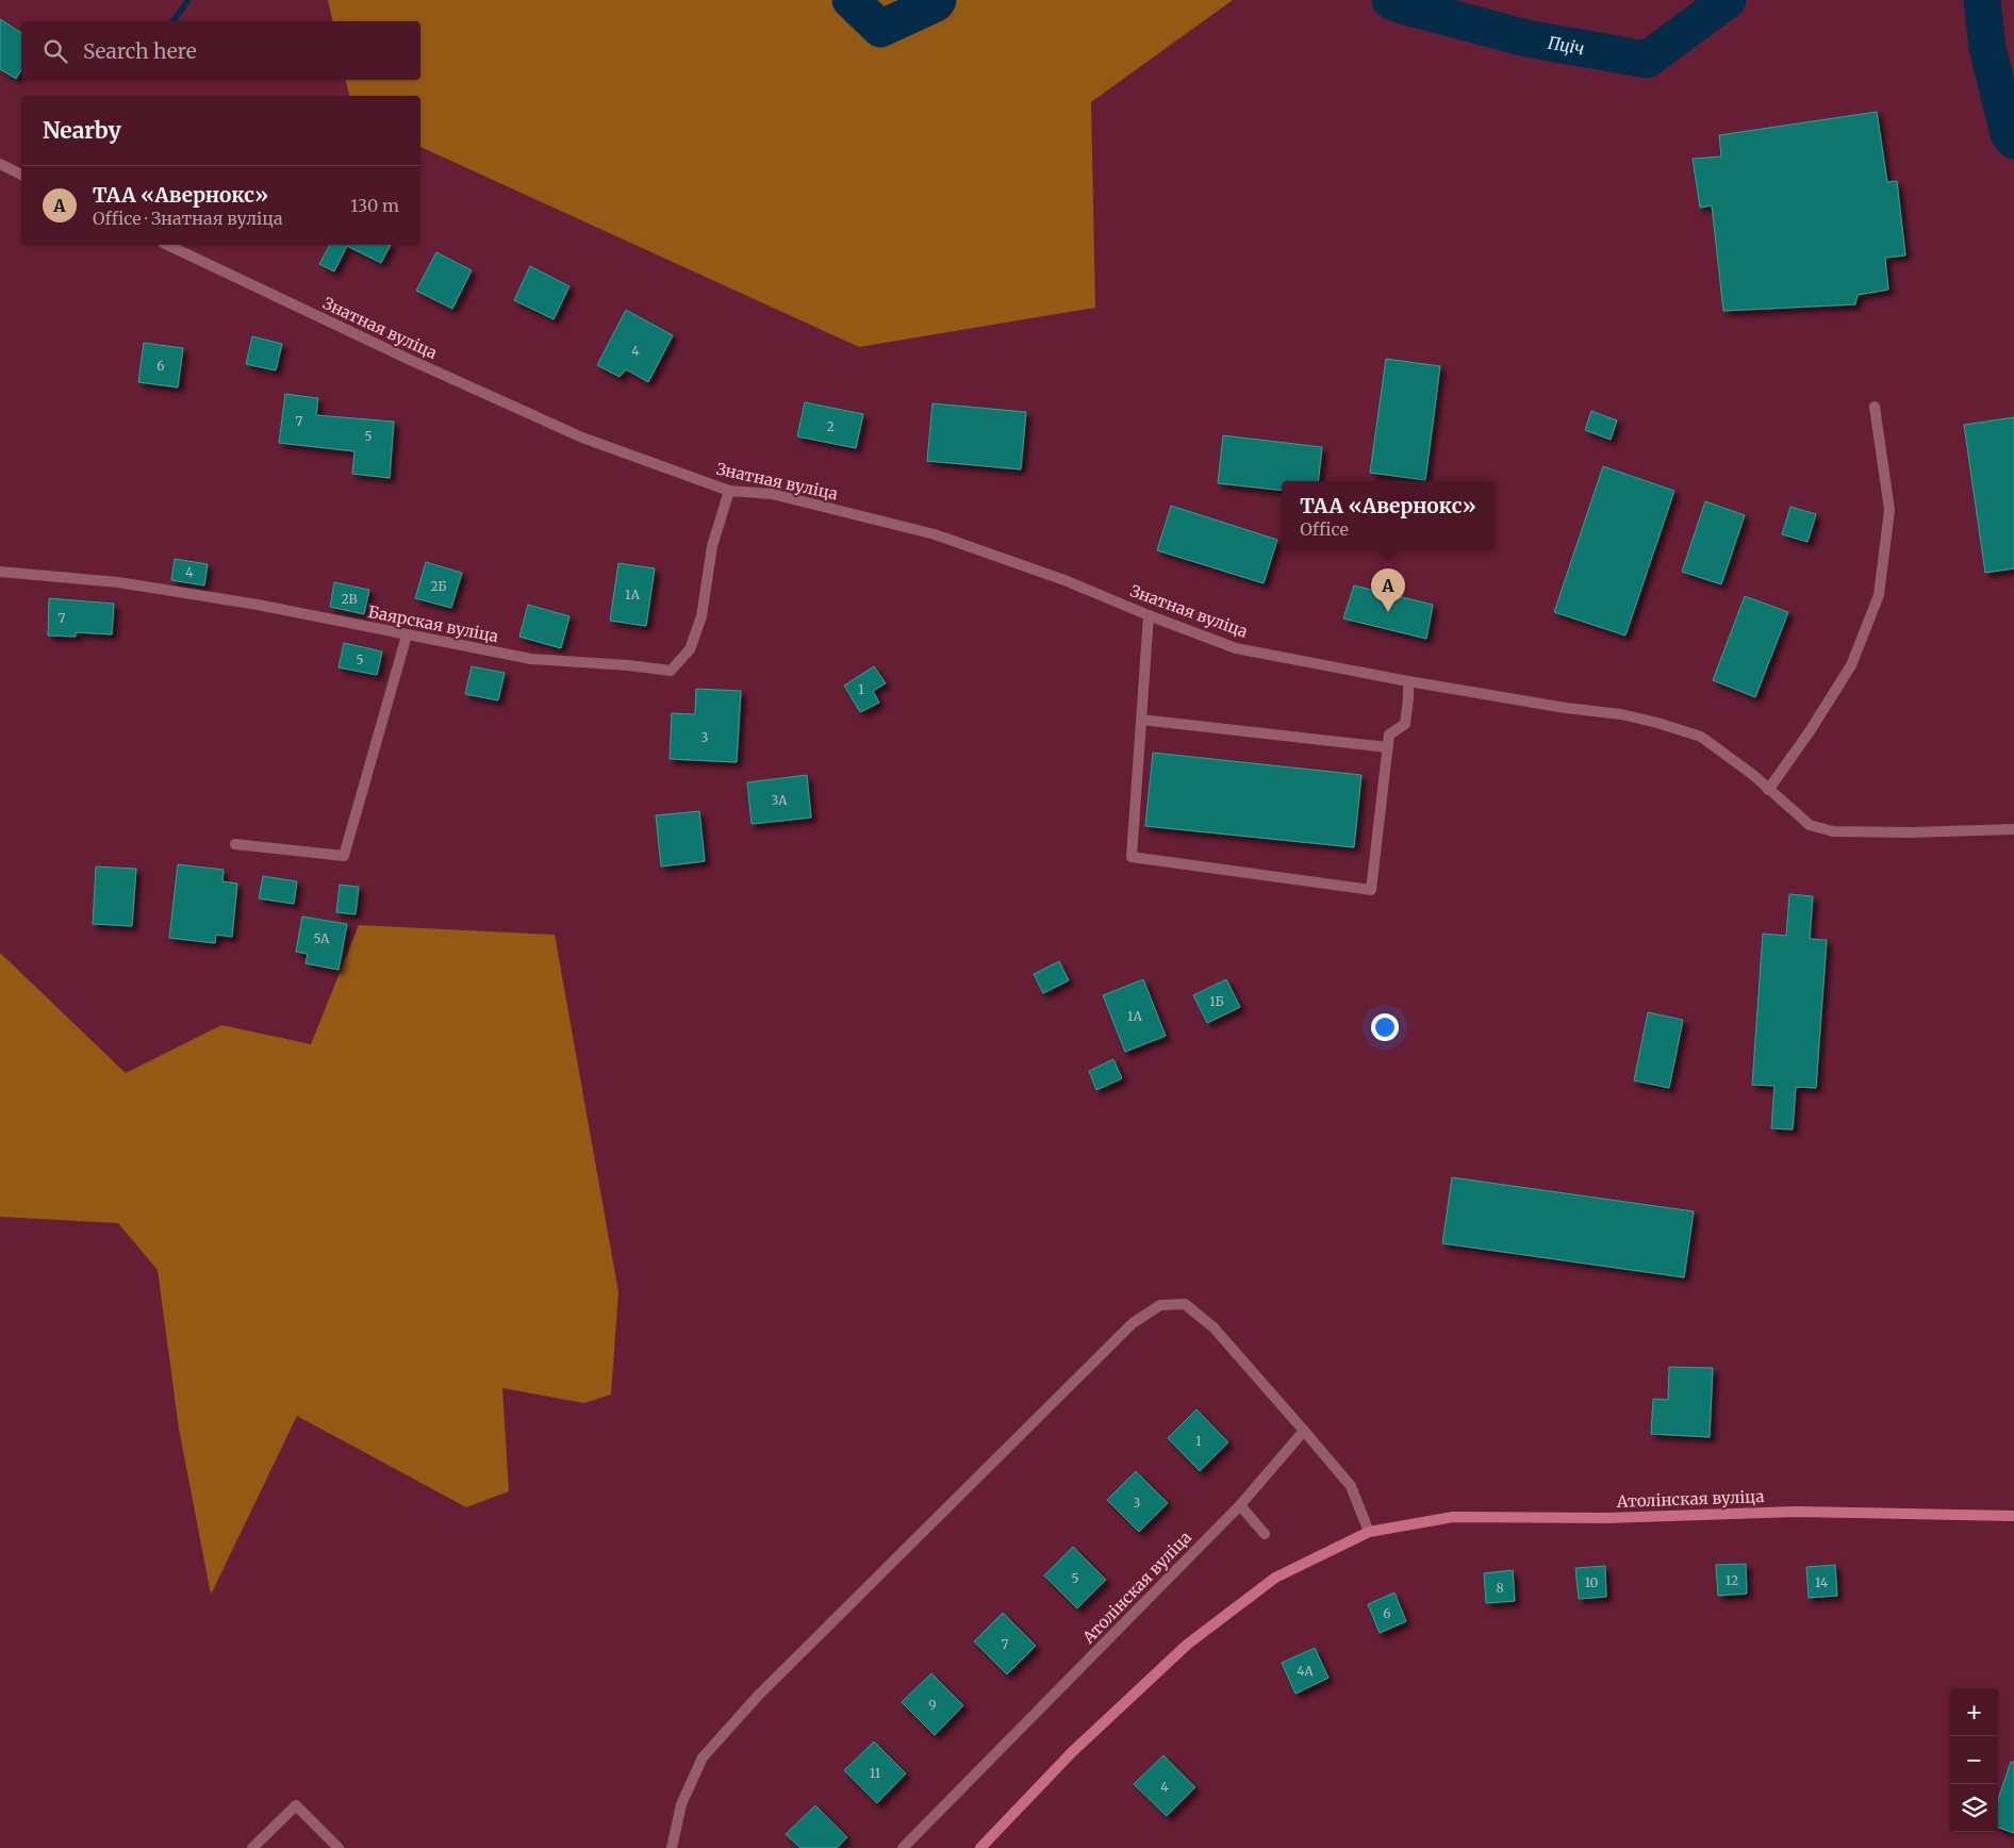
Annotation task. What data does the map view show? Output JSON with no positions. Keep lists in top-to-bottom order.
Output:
{
  "streets": {
    "street": ["Знатная вуліца", "Баярская вуліца", "Атолінская вуліца"]
  },
  "crossings": [
    ["Знатная вуліца", "Баярская вуліца"]
  ],
  "water": ["Пціч"],
  "house_numbers": [
    "4",
    "6",
    "7",
    "2",
    "5",
    "4",
    "2Б",
    "1А",
    "2В",
    "7",
    "5",
    "1",
    "3",
    "3А",
    "5А",
    "1Б",
    "1А",
    "1",
    "3",
    "5",
    "12",
    "10",
    "14",
    "8",
    "6",
    "7",
    "4А",
    "9",
    "11",
    "4"
  ],
  "page": {
    "search": "Search here",
    "heading": "Nearby",
    "list": [
      {
        "mark": "A",
        "name": "ТАА «Авернокс»",
        "note": "Office · Знатная вуліца",
        "value": "130 m"
      }
    ],
    "popup": ["ТАА «Авернокс»", "Office"],
    "pins": "A",
    "map_buttons": ["+", "−"]
  }
}
